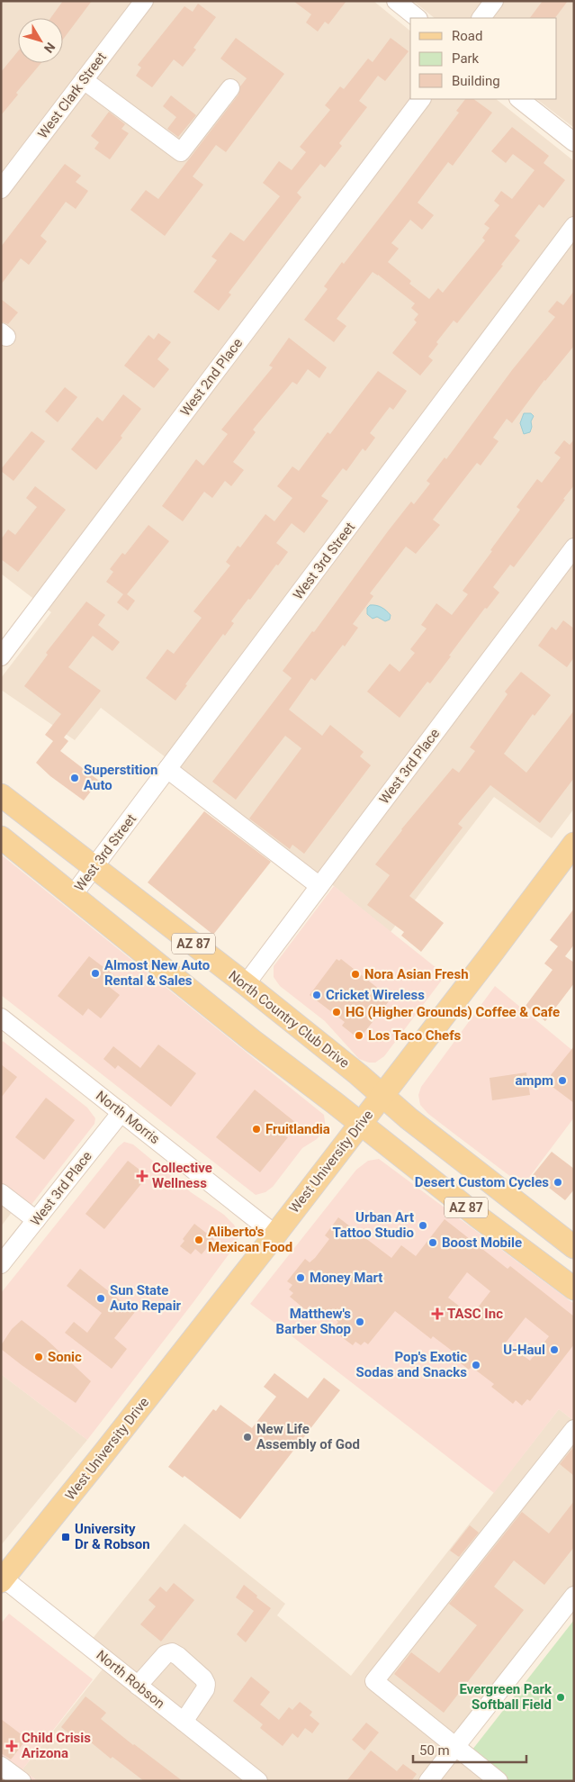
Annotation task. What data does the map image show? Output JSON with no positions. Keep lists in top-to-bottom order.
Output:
{
  "streets": {
    "main road": ["AZ 87", "North Country Club Drive", "West University Drive"],
    "street": [
      "West Clark Street",
      "West 2nd Place",
      "West 3rd Street",
      "West 3rd Place",
      "North Morris",
      "North Robson"
    ]
  },
  "crossings": [
    ["West 3rd Street", "AZ 87"],
    ["West 3rd Street", "North Country Club Drive"],
    ["West 3rd Place", "North Country Club Drive"],
    ["West 3rd Place", "North Morris"],
    ["AZ 87", "West University Drive"],
    ["North Country Club Drive", "West University Drive"],
    ["North Morris", "West University Drive"],
    ["West University Drive", "North Robson"]
  ],
  "places": {
    "other": [
      "Superstition Auto",
      "Almost New Auto Rental & Sales",
      "Nora Asian Fresh",
      "Cricket Wireless",
      "HG (Higher Grounds) Coffee & Cafe",
      "Los Taco Chefs",
      "ampm",
      "Fruitlandia",
      "Desert Custom Cycles",
      "Urban Art Tattoo Studio",
      "Aliberto's Mexican Food",
      "Boost Mobile",
      "Money Mart",
      "Sun State Auto Repair",
      "Matthew's Barber Shop",
      "U-Haul",
      "Sonic",
      "Pop's Exotic Sodas and Snacks",
      "New Life Assembly of God",
      "Evergreen Park Softball Field"
    ],
    "health": ["Collective Wellness", "TASC Inc", "Child Crisis Arizona"],
    "transit": ["University Dr & Robson"]
  },
  "legend": ["Road", "Park", "Building"],
  "scale_bar": "50 m",
  "north": "bottom right"
}
